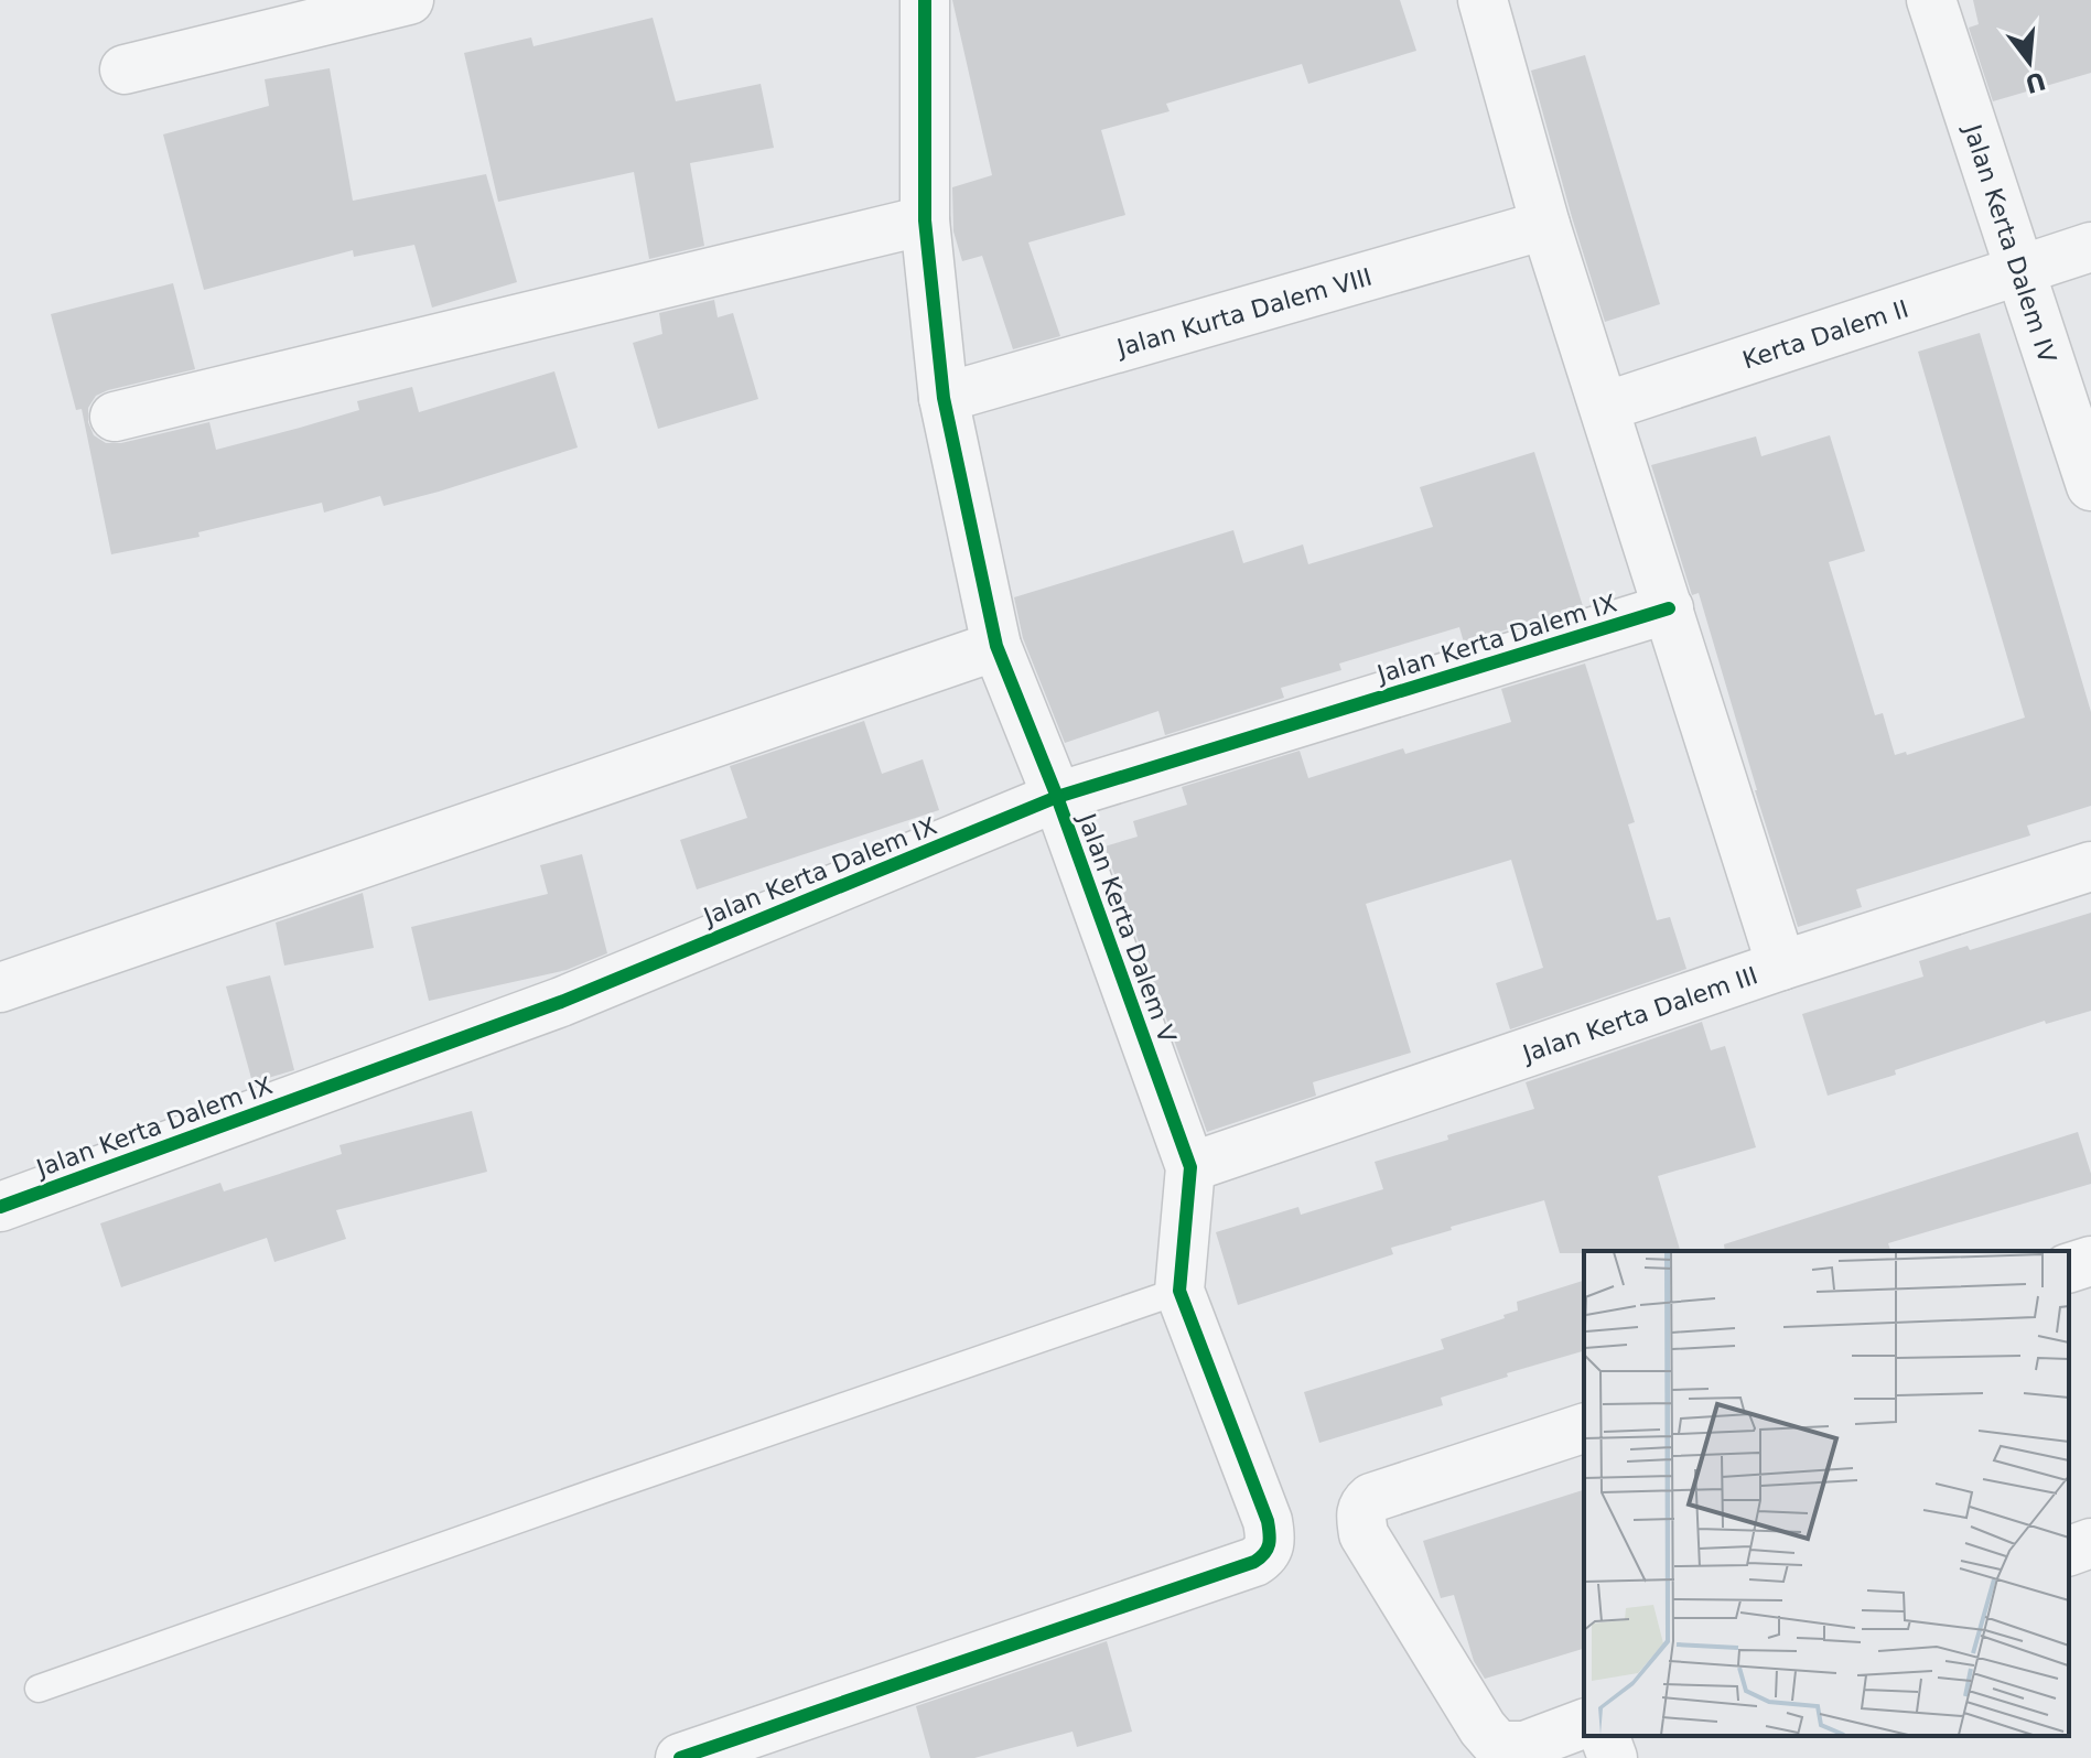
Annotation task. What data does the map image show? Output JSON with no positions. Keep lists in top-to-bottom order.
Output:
{
  "streets": {
    "street": [
      "Jalan Kerta Dalem IV",
      "Jalan Kurta Dalem VIII",
      "Kerta Dalem II",
      "Jalan Kerta Dalem IX",
      "Jalan Kerta Dalem V",
      "Jalan Kerta Dalem III"
    ]
  },
  "crossings": [
    ["Jalan Kerta Dalem IV", "Kerta Dalem II"],
    ["Jalan Kurta Dalem VIII", "Jalan Kerta Dalem V"],
    ["Jalan Kerta Dalem IX", "Jalan Kerta Dalem V"],
    ["Jalan Kerta Dalem V", "Jalan Kerta Dalem III"]
  ],
  "north": "bottom"
}
